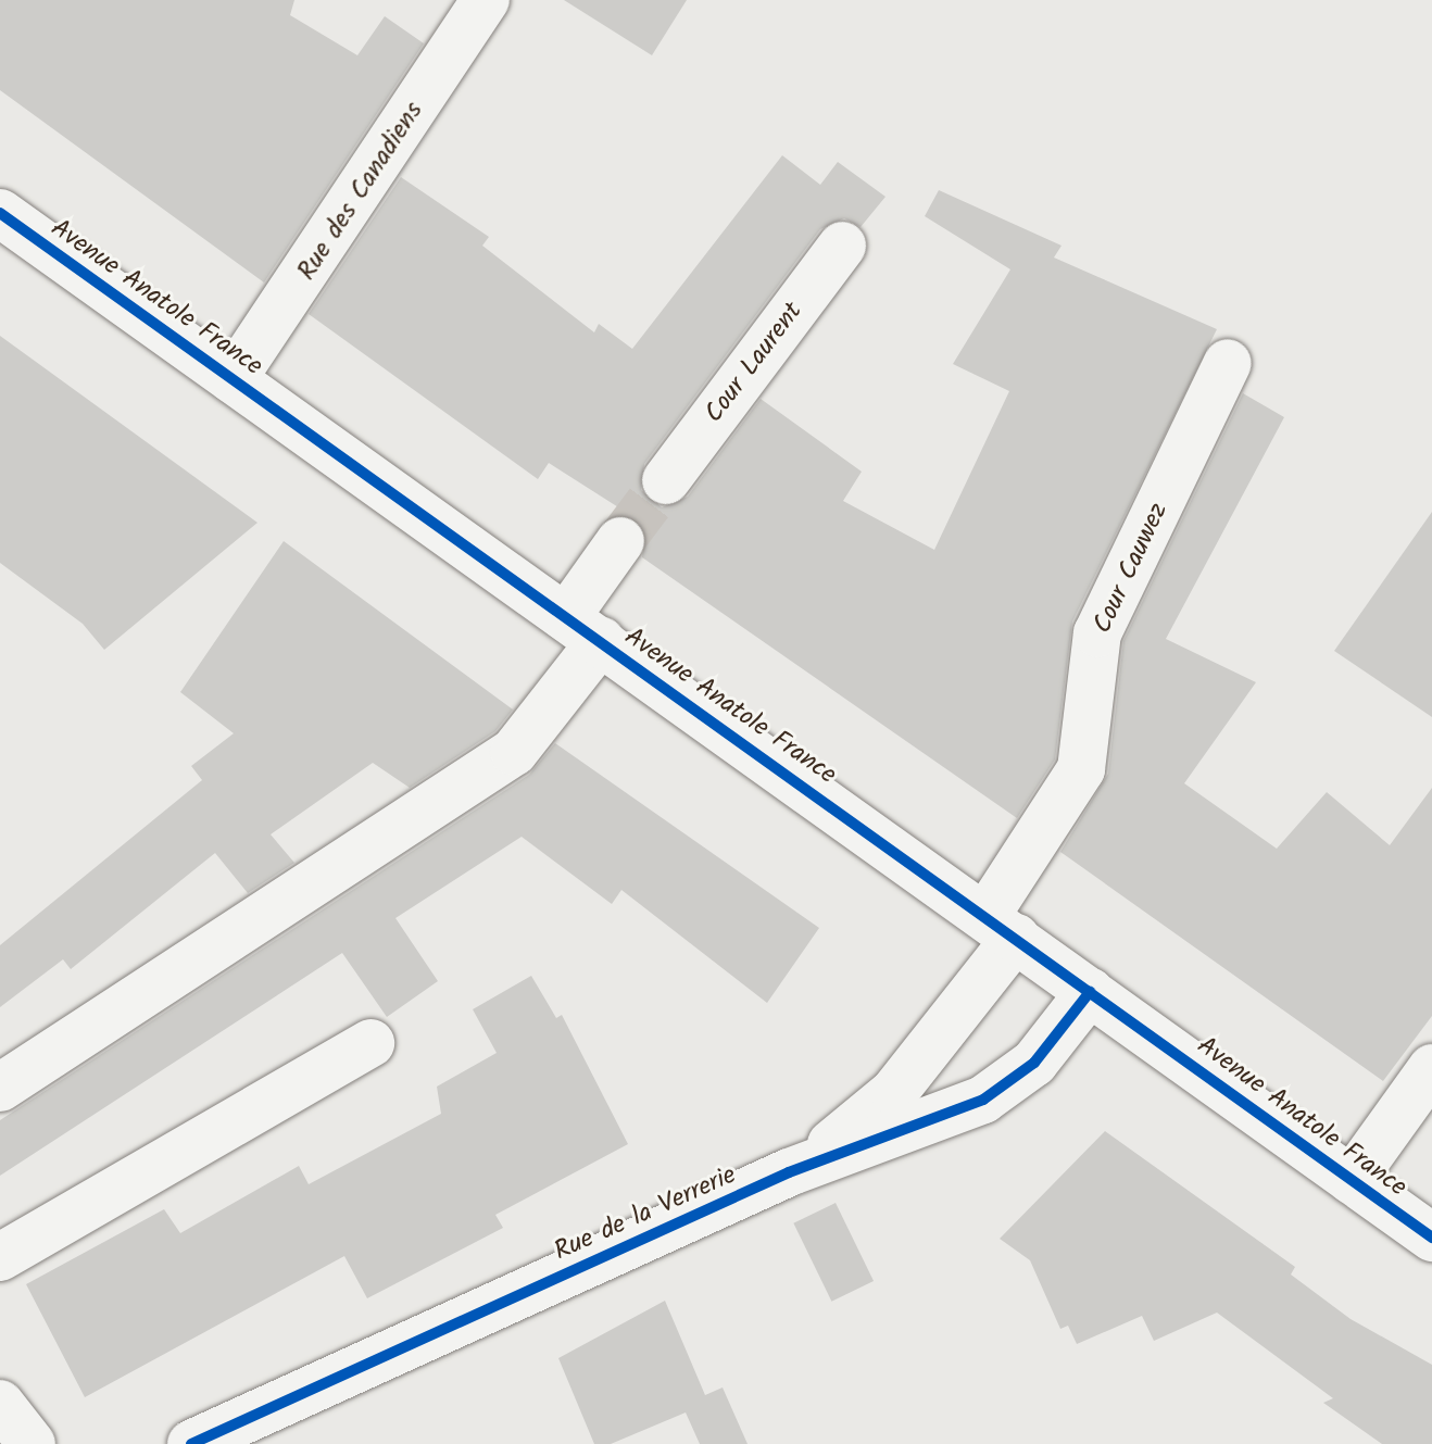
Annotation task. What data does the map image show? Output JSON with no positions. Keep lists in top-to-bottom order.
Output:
{
  "streets": {
    "street": [
      "Rue des Canadiens",
      "Avenue Anatole France",
      "Cour Laurent",
      "Cour Cauwez",
      "Rue de la Verrerie"
    ]
  },
  "crossings": [
    ["Rue des Canadiens", "Avenue Anatole France"],
    ["Avenue Anatole France", "Cour Cauwez"],
    ["Avenue Anatole France", "Rue de la Verrerie"],
    ["Cour Cauwez", "Rue de la Verrerie"]
  ]
}
